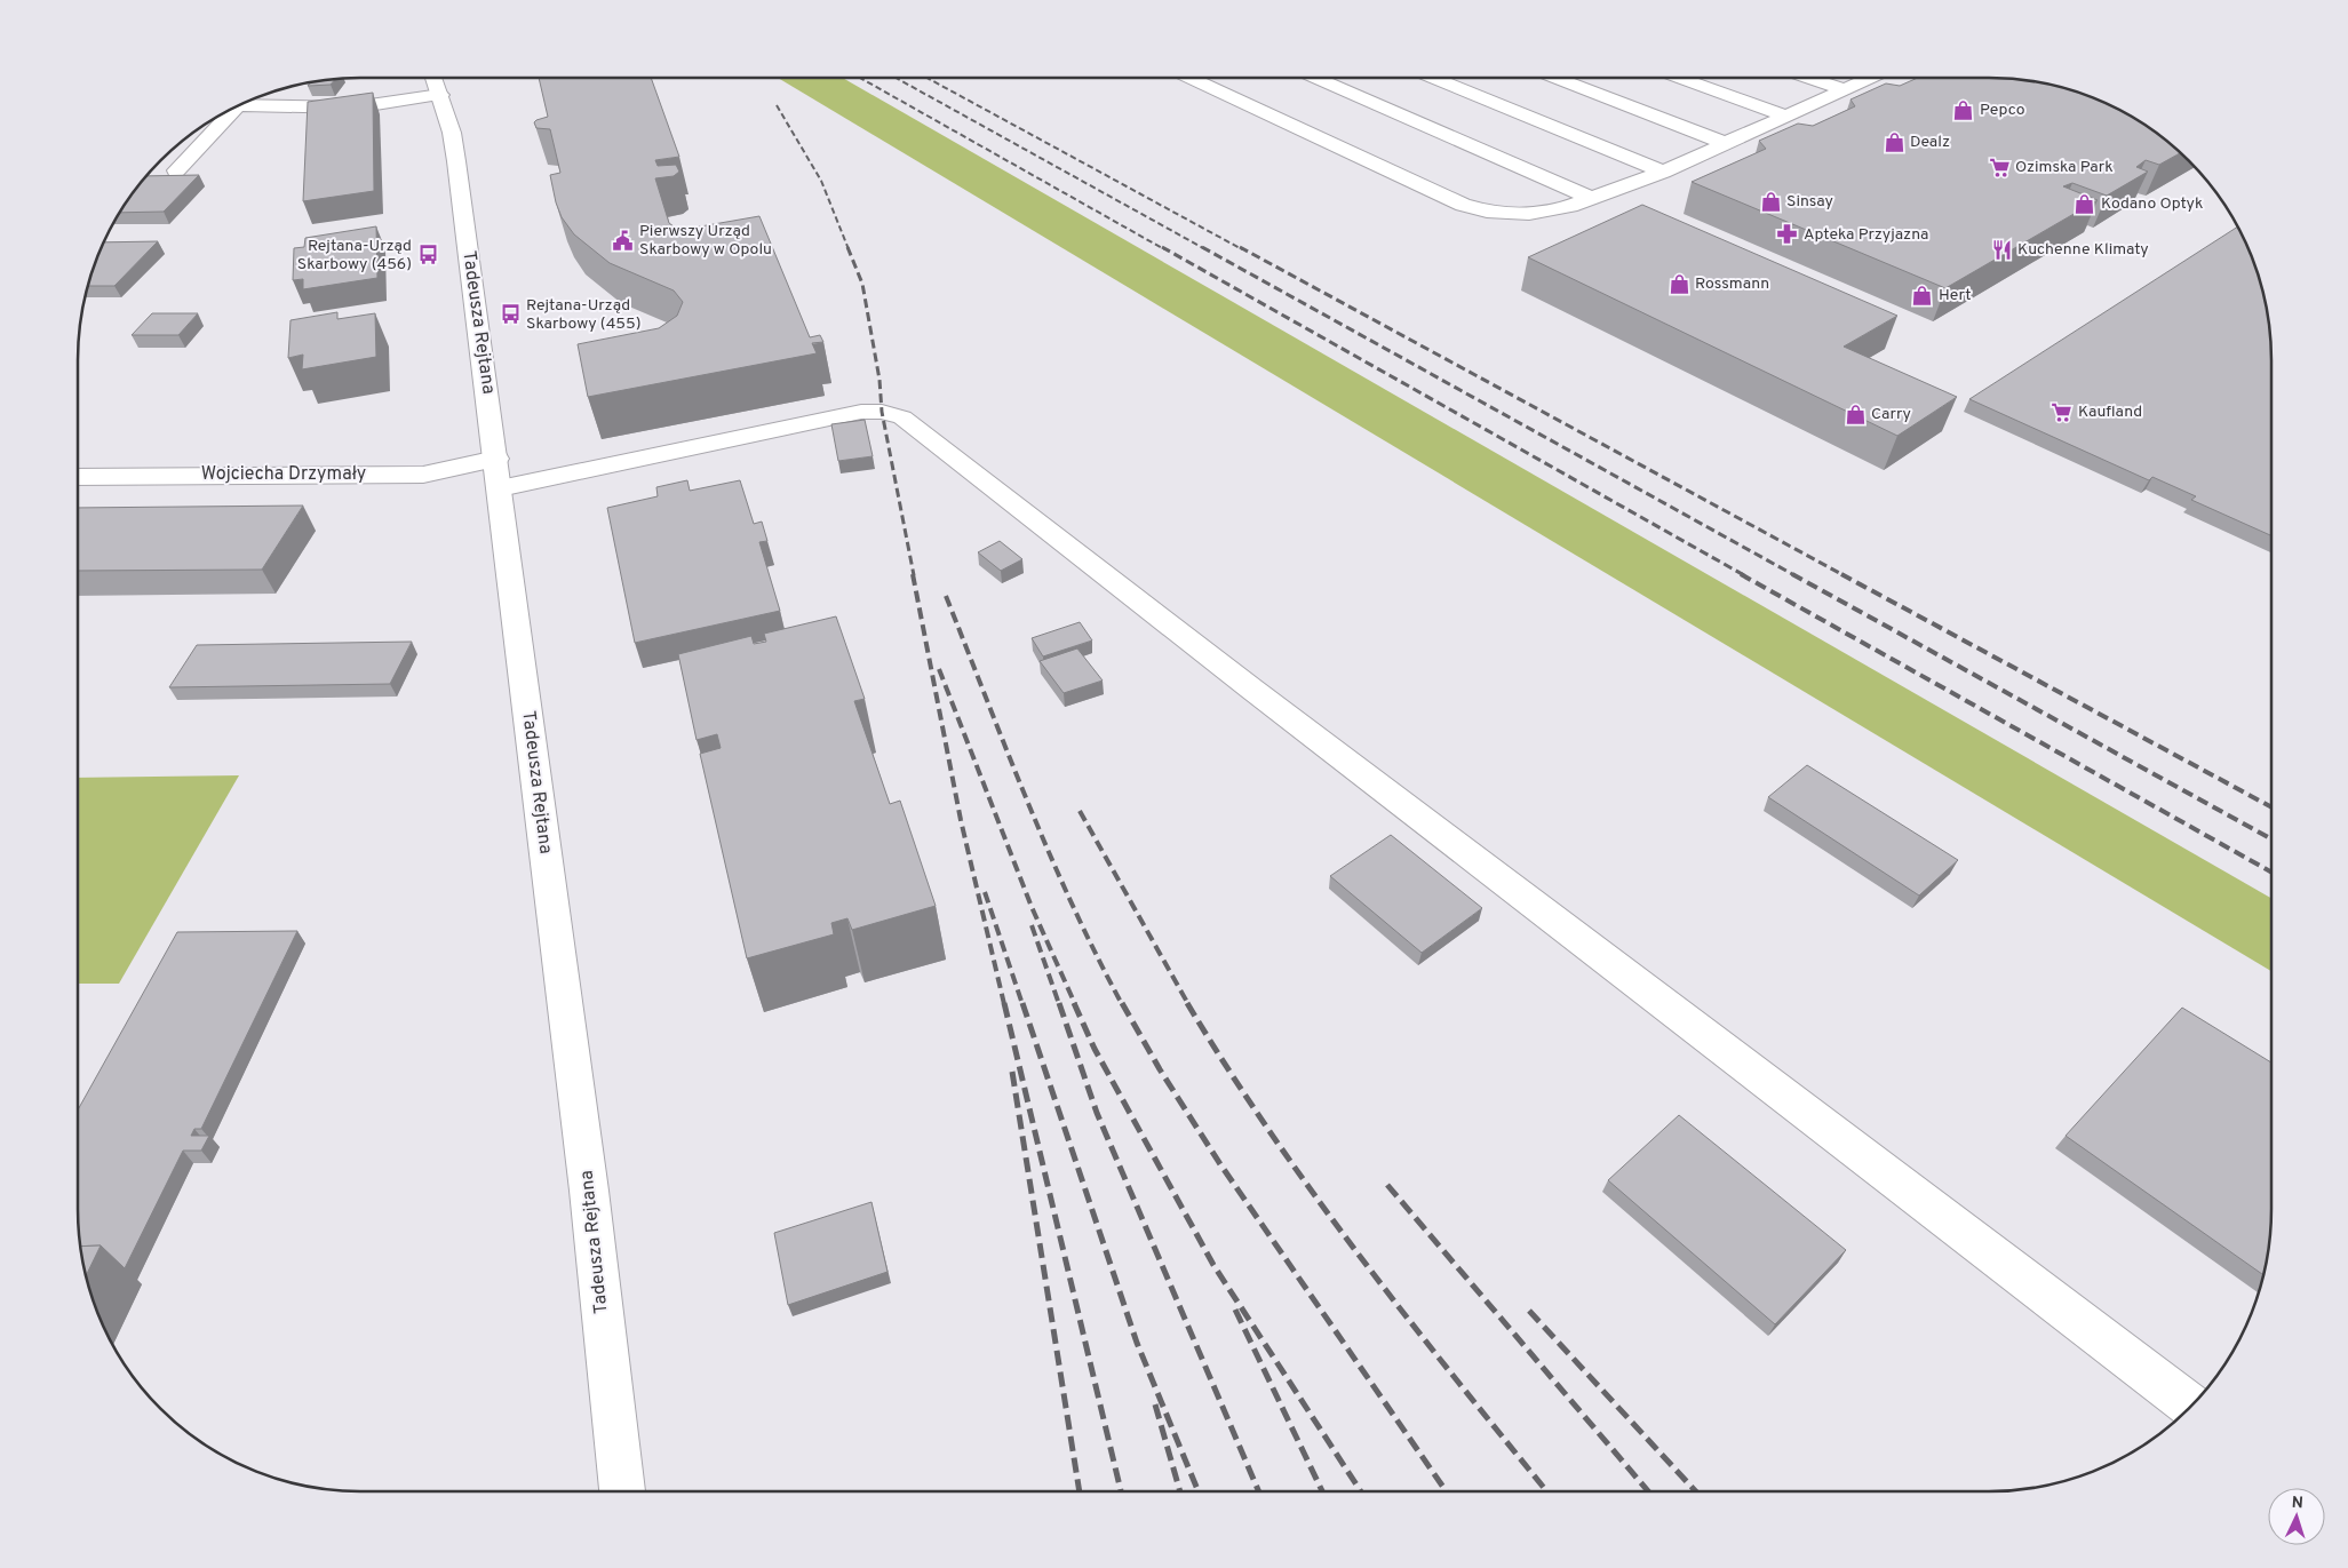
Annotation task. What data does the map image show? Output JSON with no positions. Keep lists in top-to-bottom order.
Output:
{
  "streets": {
    "street": ["Tadeusza Rejtana", "Wojciecha Drzymały"]
  },
  "crossings": [
    ["Tadeusza Rejtana", "Wojciecha Drzymały"]
  ],
  "places": {
    "shop": [
      "Pepco",
      "Dealz",
      "Sinsay",
      "Kodano Optyk",
      "Rossmann",
      "Hert",
      "Carry"
    ],
    "supermarket": ["Ozimska Park", "Kaufland"],
    "pharmacy": ["Apteka Przyjazna"],
    "public building": ["Pierwszy Urząd Skarbowy w Opolu"],
    "restaurant": ["Kuchenne Klimaty"],
    "bus stop": ["Rejtana-Urząd Skarbowy (456)", "Rejtana-Urząd Skarbowy (455)"]
  },
  "north": "top"
}
